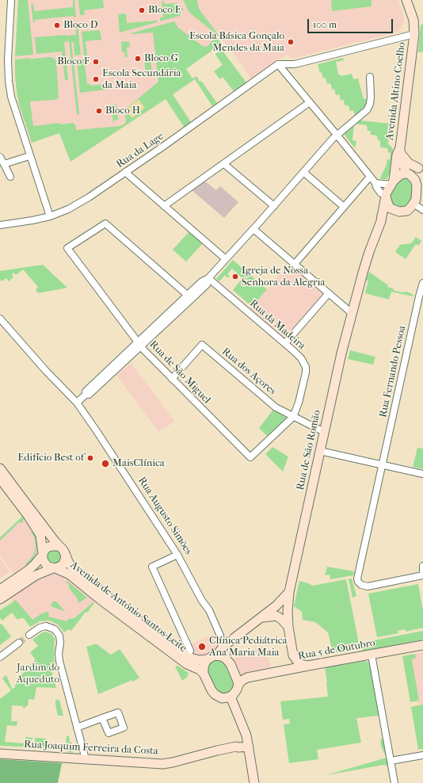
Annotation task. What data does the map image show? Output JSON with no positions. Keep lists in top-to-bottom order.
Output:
{
  "streets": {
    "main road": [
      "Avenida Altino Coelho",
      "Rua de São Romão",
      "Avenida de António Santos Leite",
      "Rua 5 de Outubro",
      "Rua Joaquim Ferreira da Costa"
    ],
    "street": [
      "Rua da Lage",
      "Rua da Madeira",
      "Rua dos Açores",
      "Rua Fernando Pessoa",
      "Rua de São Miguel",
      "Rua Augusto Simões"
    ]
  },
  "crossings": [
    ["Rua da Madeira", "Rua dos Açores"],
    ["Rua da Madeira", "Rua de São Miguel"],
    ["Rua dos Açores", "Rua de São Miguel"],
    ["Rua dos Açores", "Rua de São Romão"],
    ["Rua de São Romão", "Rua Augusto Simões"],
    ["Rua de São Romão", "Avenida de António Santos Leite"],
    ["Rua de São Romão", "Rua 5 de Outubro"],
    ["Avenida de António Santos Leite", "Rua 5 de Outubro"]
  ],
  "parks": ["Jardim do Aqueduto"],
  "places": [
    "Bloco E",
    "Bloco D",
    "Escola Básica Gonçalo Mendes da Maia",
    "Bloco G",
    "Bloco F",
    "Escola Secundária da Maia",
    "Bloco H",
    "Igreja de Nossa Senhora da Alegria",
    "Edifício Best of",
    "MaisClínica",
    "Clínica Pediátrica Ana Maria Maia"
  ],
  "scale_bar": "100 m"
}
